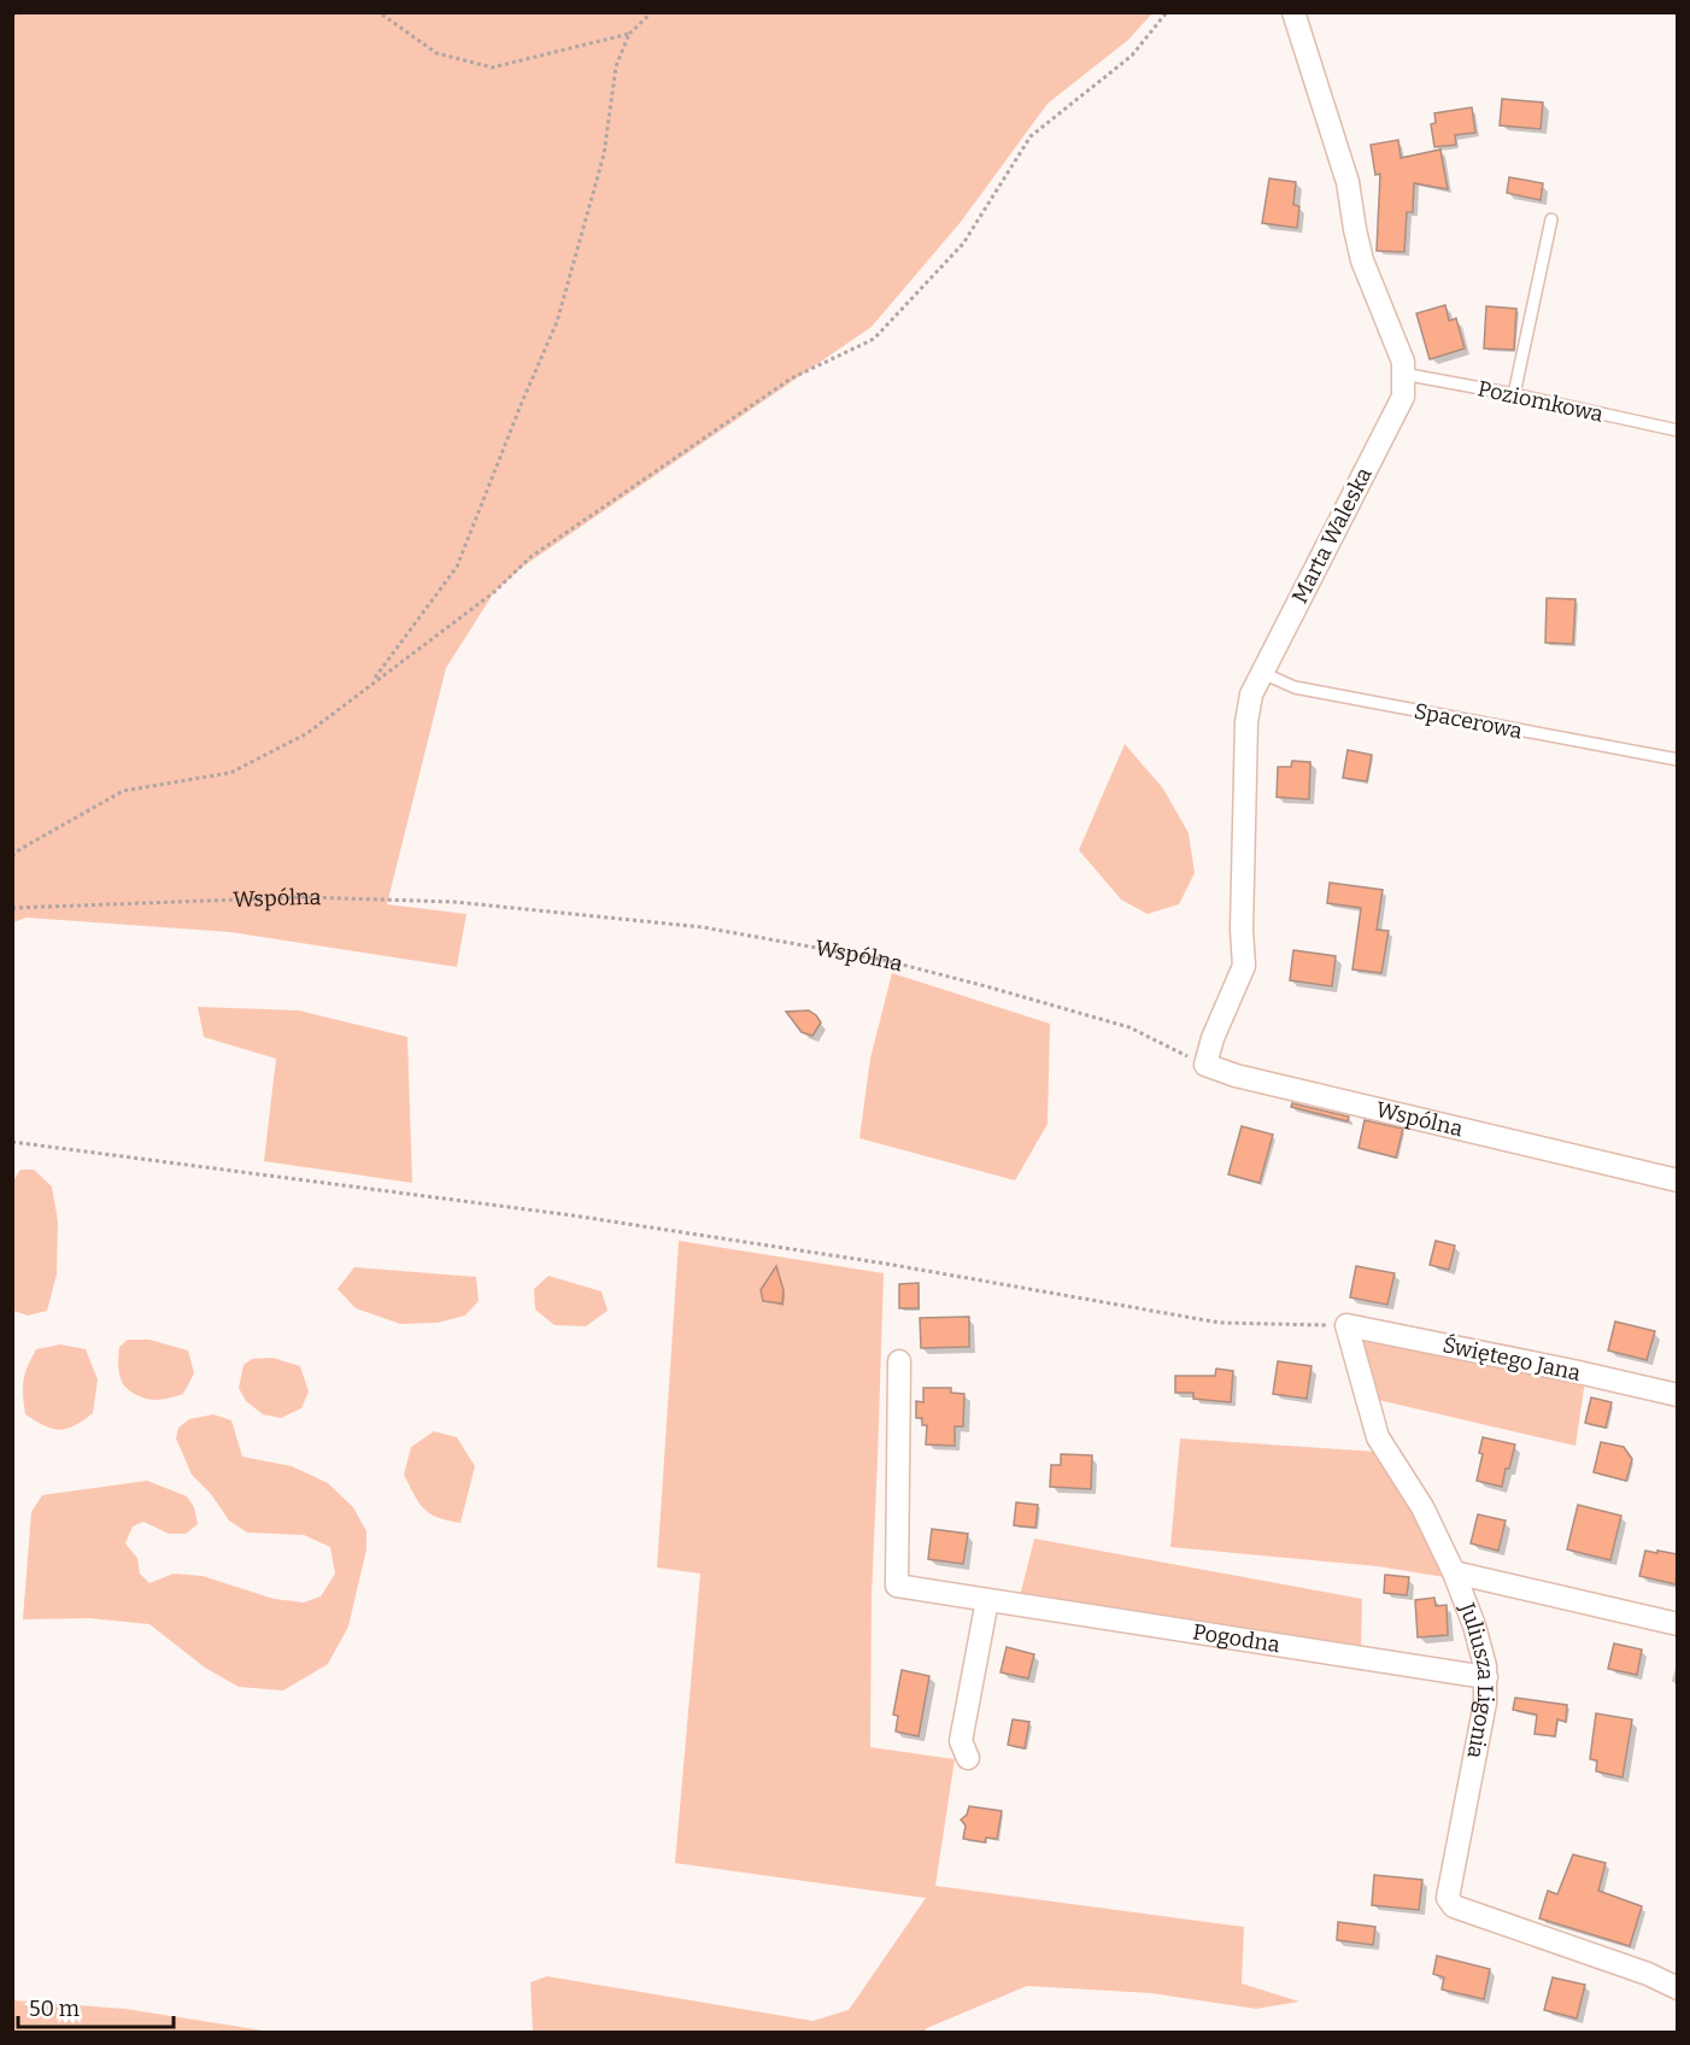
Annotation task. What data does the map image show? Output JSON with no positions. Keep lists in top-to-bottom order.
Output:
{
  "streets": {
    "street": [
      "Marta Waleska",
      "Wspólna",
      "Świętego Jana",
      "Pogodna",
      "Juliusza Ligonia"
    ],
    "lane": ["Poziomkowa", "Spacerowa"]
  },
  "crossings": [
    ["Poziomkowa", "Marta Waleska"],
    ["Marta Waleska", "Spacerowa"],
    ["Marta Waleska", "Wspólna"],
    ["Świętego Jana", "Juliusza Ligonia"],
    ["Pogodna", "Juliusza Ligonia"]
  ],
  "scale_bar": "50 m"
}
